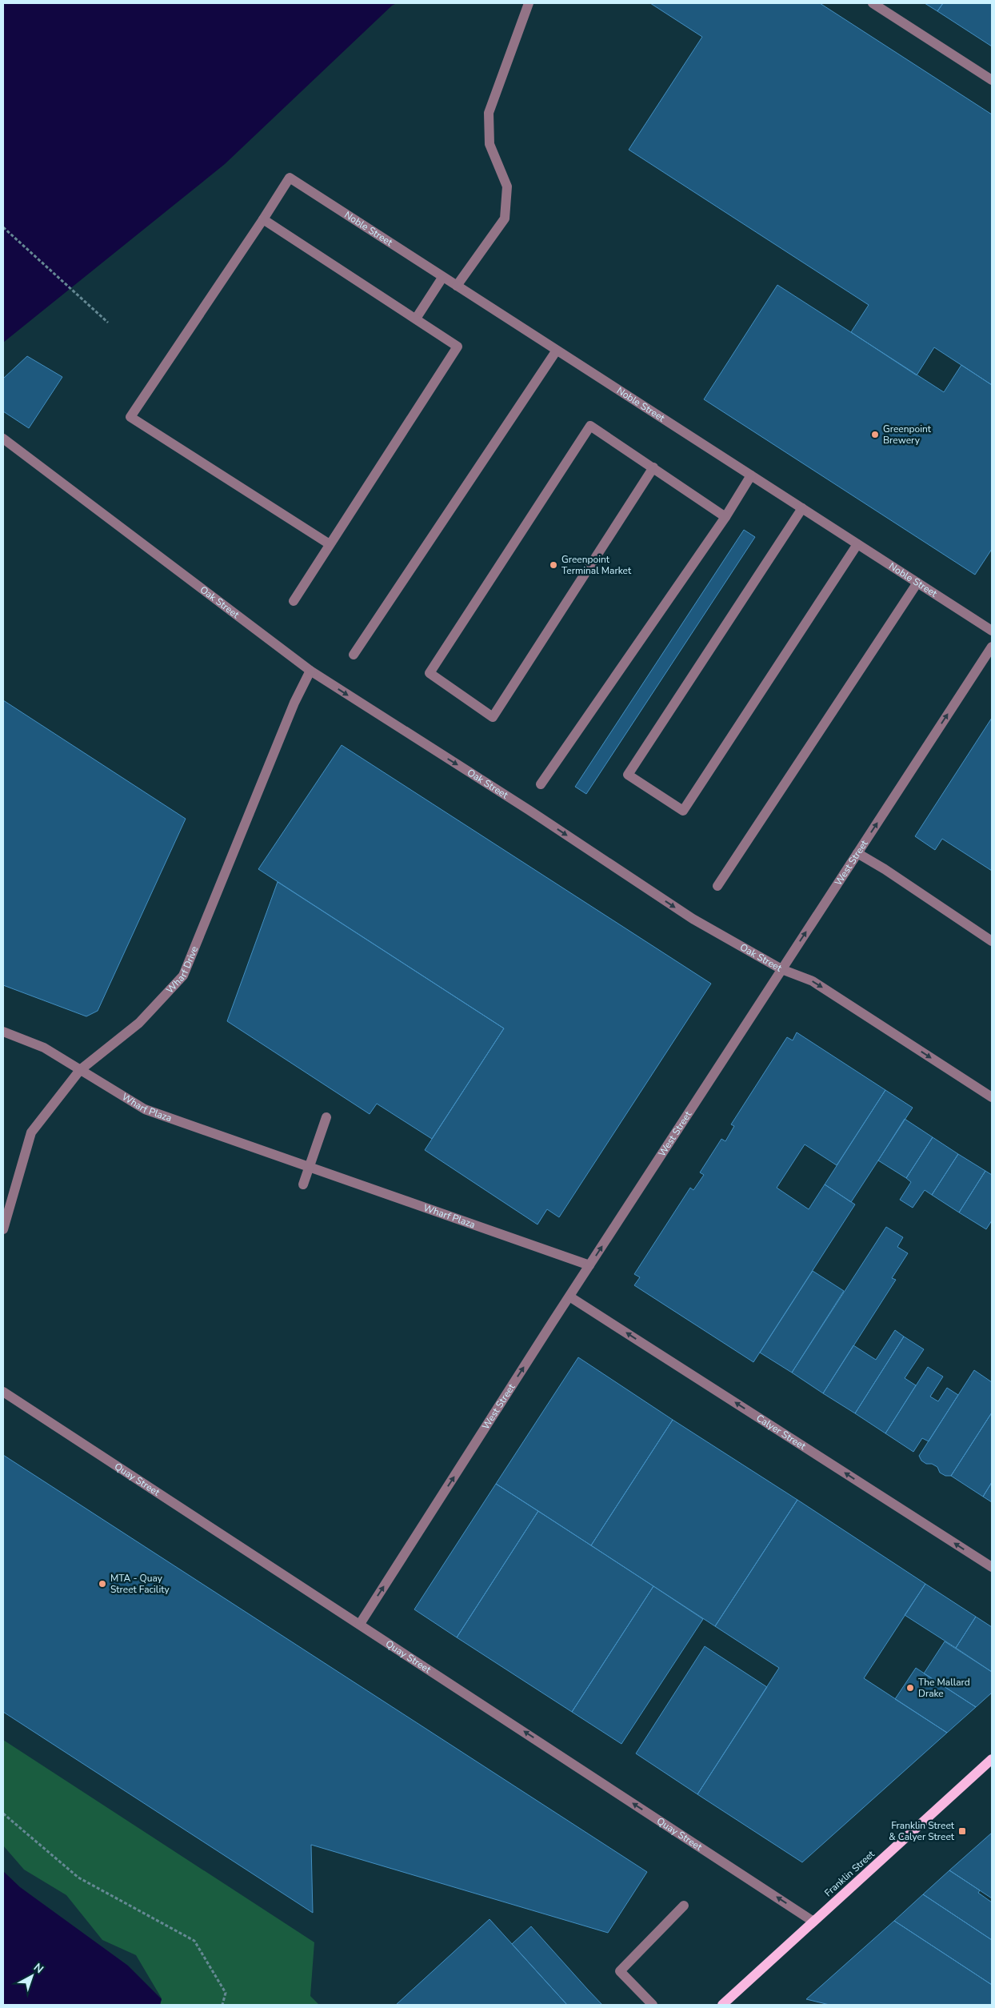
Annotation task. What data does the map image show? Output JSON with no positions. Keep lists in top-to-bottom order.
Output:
{
  "streets": {
    "main road": ["Franklin Street"],
    "street": [
      "Noble Street",
      "Oak Street",
      "West Street",
      "Wharf Drive",
      "Wharf Plaza",
      "Calyer Street",
      "Quay Street"
    ]
  },
  "crossings": [
    ["Oak Street", "West Street"],
    ["Oak Street", "Wharf Drive"],
    ["West Street", "Wharf Plaza"],
    ["West Street", "Calyer Street"],
    ["West Street", "Quay Street"],
    ["Wharf Drive", "Wharf Plaza"],
    ["Quay Street", "Franklin Street"]
  ],
  "one_way": [
    "Oak Street",
    "West Street",
    "Calyer Street",
    "Quay Street"
  ],
  "places": {
    "other": [
      "Greenpoint Brewery",
      "Greenpoint Terminal Market",
      "MTA - Quay Street Facility",
      "The Mallard Drake"
    ],
    "transit": ["Franklin Street & Calyer Street"]
  },
  "north": "top right"
}
